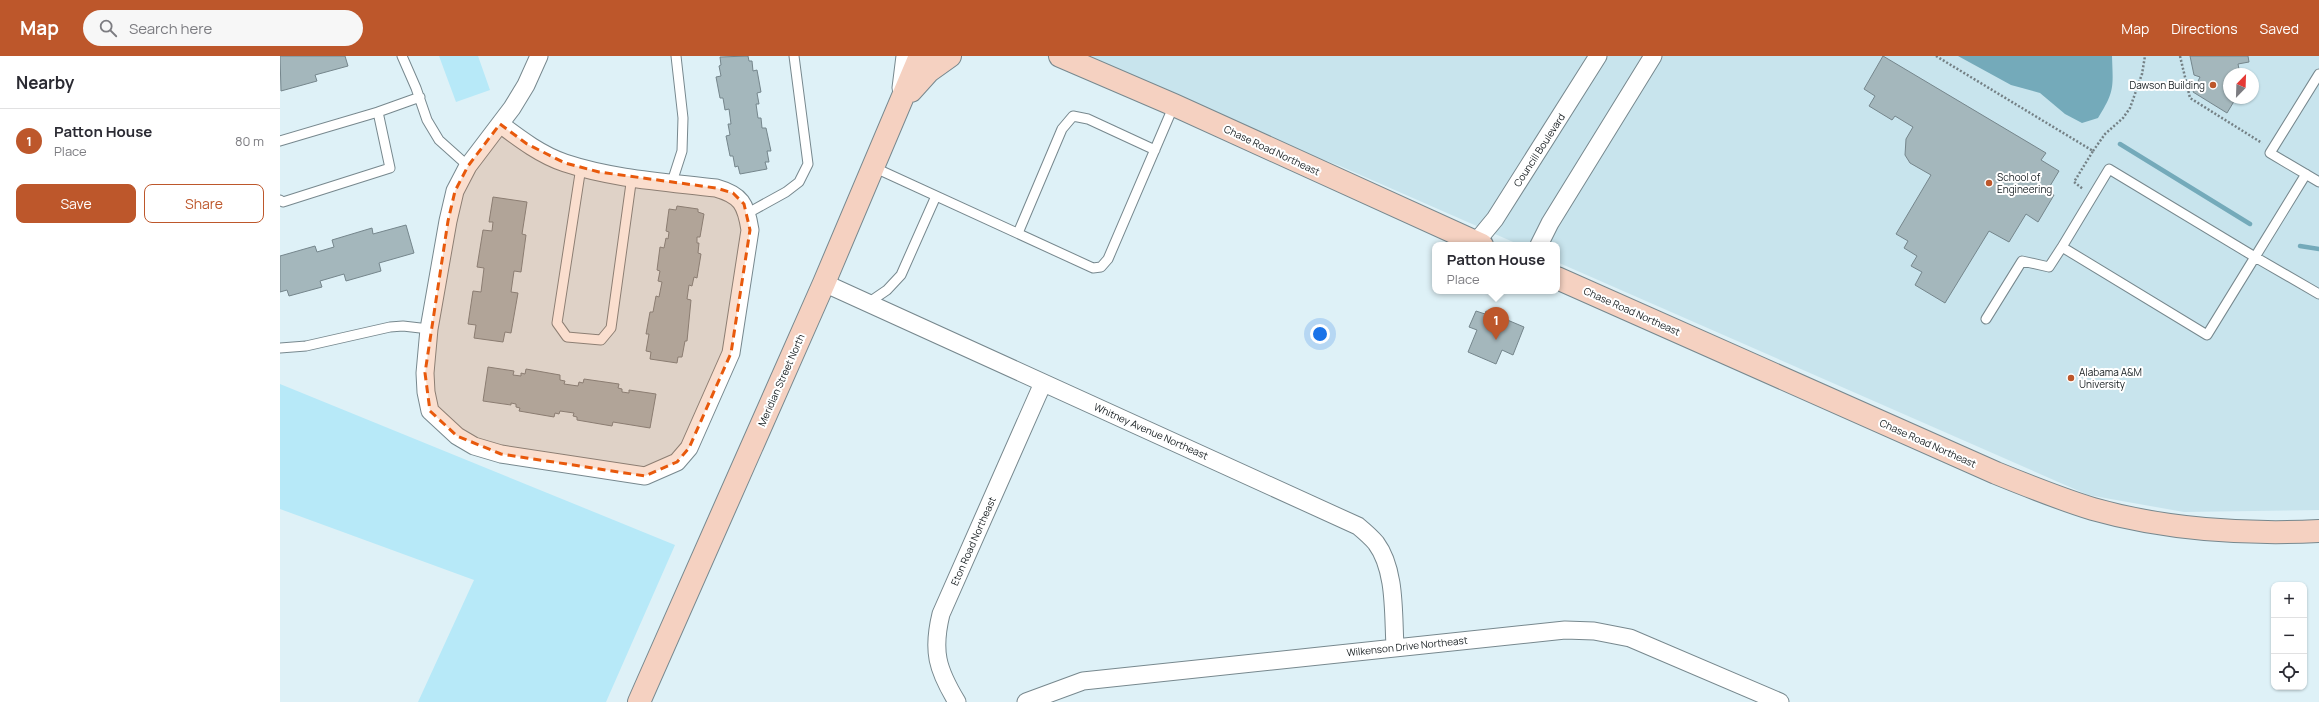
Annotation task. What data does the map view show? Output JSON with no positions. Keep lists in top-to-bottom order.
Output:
{
  "streets": {
    "street": [
      "Chase Road Northeast",
      "Councill Boulevard",
      "Meridian Street North",
      "Whitney Avenue Northeast",
      "Eton Road Northeast",
      "Wilkenson Drive Northeast"
    ]
  },
  "crossings": [
    ["Meridian Street North", "Whitney Avenue Northeast"],
    ["Whitney Avenue Northeast", "Eton Road Northeast"],
    ["Whitney Avenue Northeast", "Wilkenson Drive Northeast"]
  ],
  "places": ["Dawson Building", "School of Engineering", "Alabama A&M University"],
  "north": "top right",
  "page": {
    "header": "Map",
    "search": "Search here",
    "nav": ["Map", "Directions", "Saved"],
    "heading": "Nearby",
    "list": [
      {
        "mark": "1",
        "name": "Patton House",
        "note": "Place",
        "value": "80 m"
      }
    ],
    "buttons": ["Save", "Share"],
    "popup": ["Patton House", "Place"],
    "pins": "1",
    "map_buttons": ["+", "−"]
  }
}
